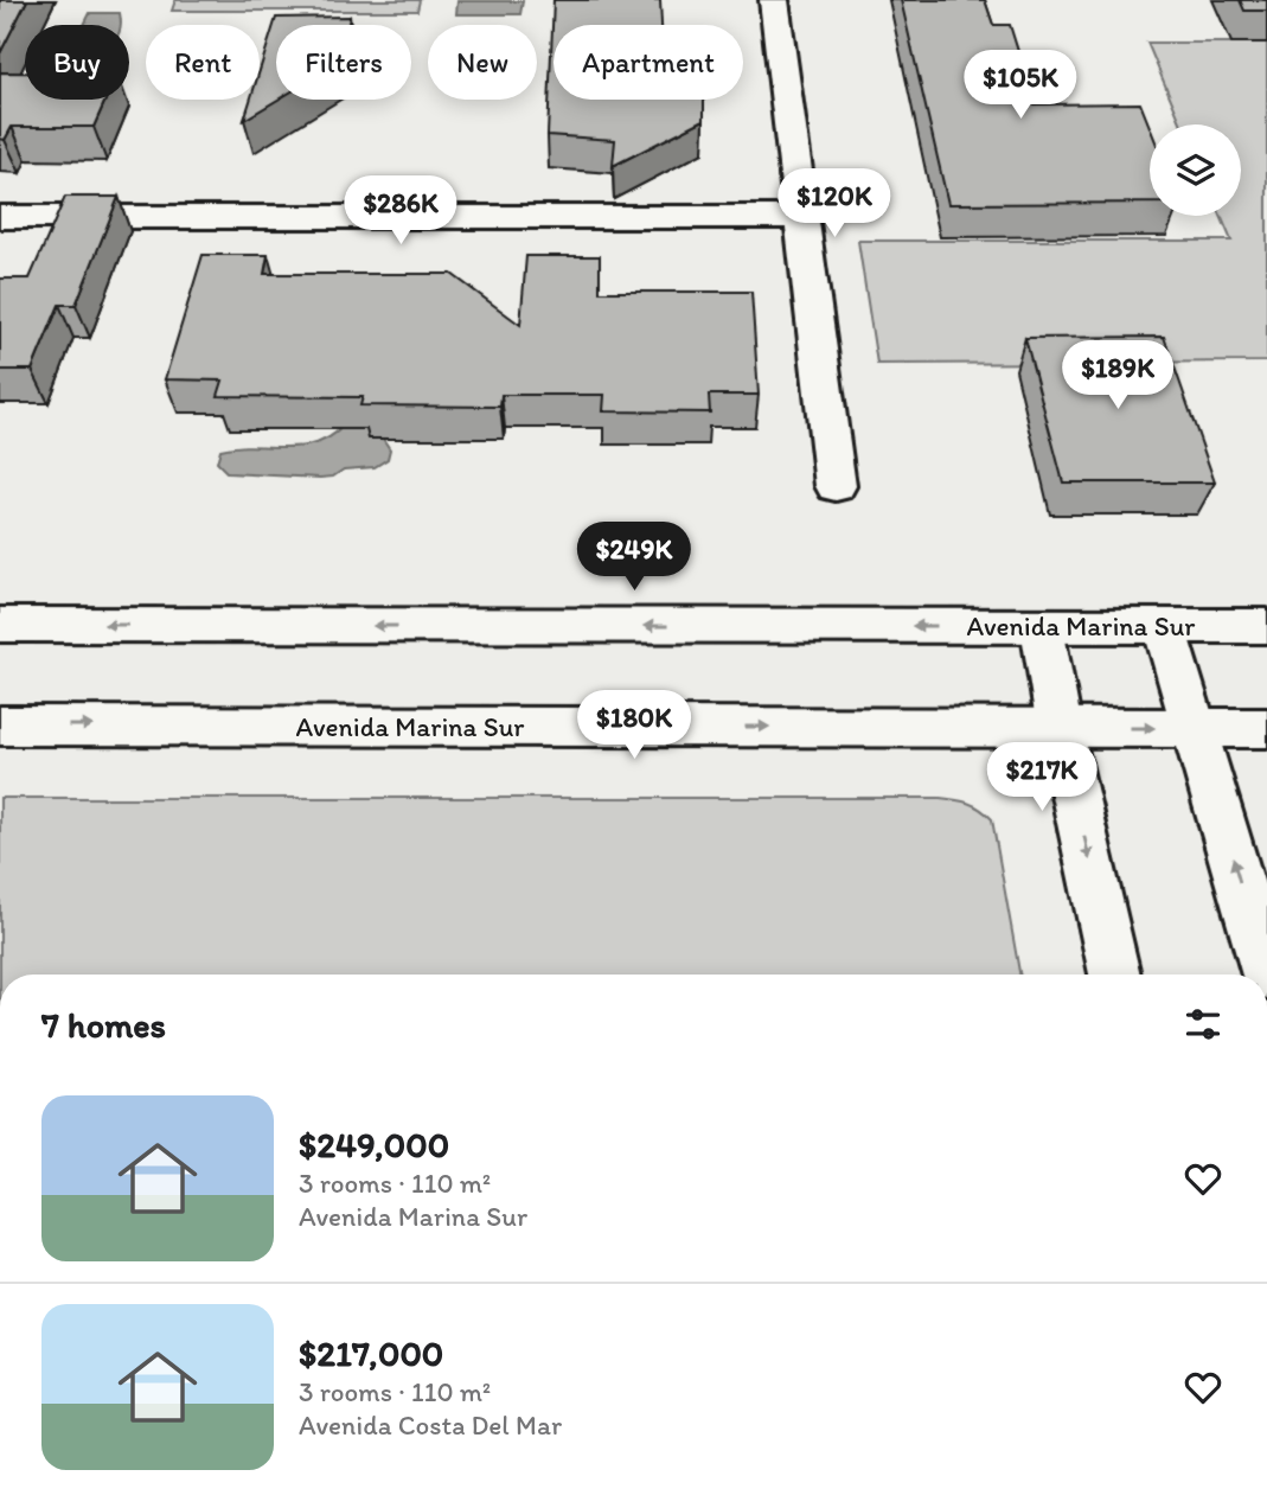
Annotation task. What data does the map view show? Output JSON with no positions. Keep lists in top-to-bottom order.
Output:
{
  "streets": {
    "street": ["Avenida Marina Sur"]
  },
  "page": {
    "chip": [
      "Buy",
      "Rent",
      "Filters",
      "New",
      "Apartment"
    ],
    "price": [
      "$105K",
      "$120K",
      "$286K",
      "$189K",
      "$249K",
      "$180K",
      "$217K"
    ],
    "heading": "7 homes",
    "list": [
      {
        "name": "$249,000",
        "note": "3 rooms · 110 m² · Avenida Marina Sur"
      },
      {
        "name": "$217,000",
        "note": "3 rooms · 110 m² · Avenida Costa Del Mar"
      }
    ]
  }
}
